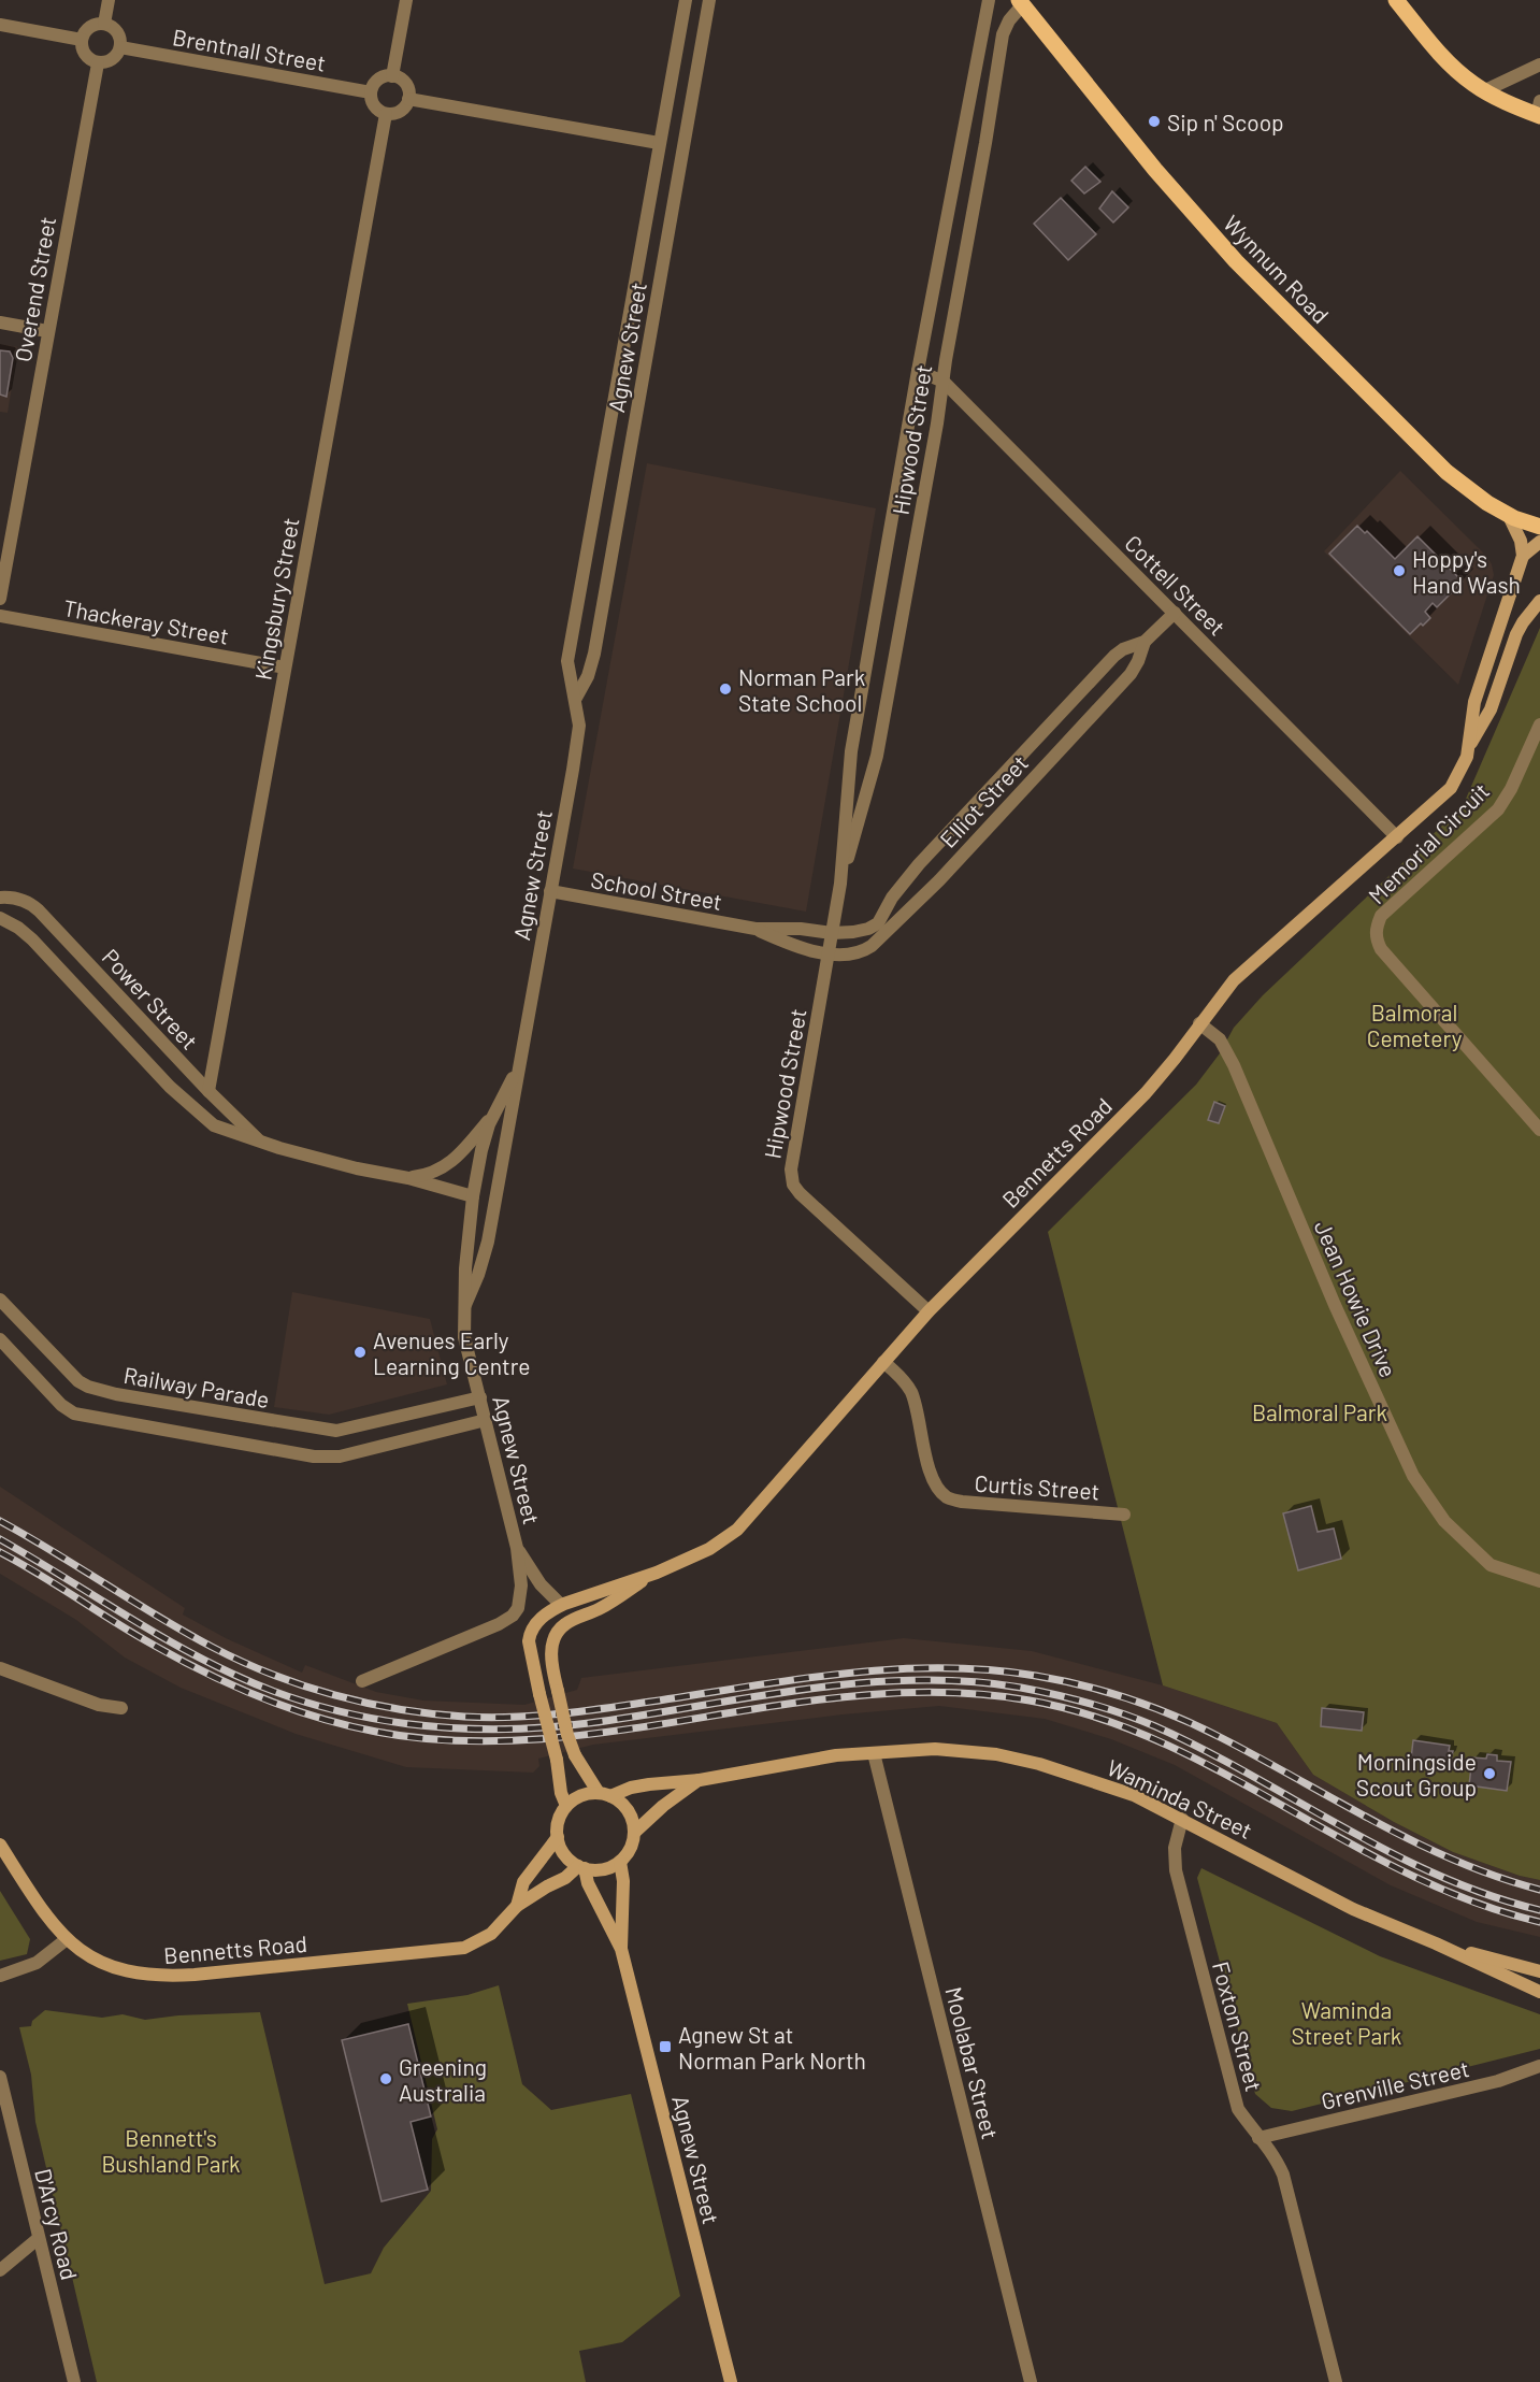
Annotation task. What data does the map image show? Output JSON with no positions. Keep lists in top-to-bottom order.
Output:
{
  "streets": {
    "main road": [
      "Wynnum Road",
      "Agnew Street",
      "Bennetts Road",
      "Waminda Street"
    ],
    "street": [
      "Brentnall Street",
      "Overend Street",
      "Hipwood Street",
      "Cottell Street",
      "Kingsbury Street",
      "Thackeray Street",
      "Elliot Street",
      "Memorial Circuit",
      "School Street",
      "Power Street",
      "Jean Howie Drive",
      "Railway Parade",
      "Curtis Street",
      "Foxton Street",
      "Moolabar Street",
      "Grenville Street",
      "D'Arcy Road"
    ]
  },
  "crossings": [
    ["Brentnall Street", "Overend Street"],
    ["Brentnall Street", "Kingsbury Street"],
    ["Wynnum Road", "Hipwood Street"],
    ["Agnew Street", "School Street"],
    ["Agnew Street", "Power Street"],
    ["Agnew Street", "Bennetts Road"],
    ["Agnew Street", "Railway Parade"],
    ["Agnew Street", "Waminda Street"],
    ["Hipwood Street", "Cottell Street"],
    ["Hipwood Street", "Elliot Street"],
    ["Hipwood Street", "School Street"],
    ["Hipwood Street", "Bennetts Road"],
    ["Cottell Street", "Elliot Street"],
    ["Cottell Street", "Bennetts Road"],
    ["Kingsbury Street", "Thackeray Street"],
    ["Kingsbury Street", "Power Street"],
    ["Elliot Street", "School Street"],
    ["Bennetts Road", "Jean Howie Drive"],
    ["Bennetts Road", "Curtis Street"],
    ["Bennetts Road", "Waminda Street"],
    ["Waminda Street", "Foxton Street"],
    ["Waminda Street", "Moolabar Street"],
    ["Foxton Street", "Grenville Street"]
  ],
  "parks": [
    "Balmoral Cemetery",
    "Balmoral Park",
    "Waminda Street Park",
    "Bennett's Bushland Park"
  ],
  "places": {
    "other": [
      "Sip n' Scoop",
      "Hoppy's Hand Wash",
      "Norman Park State School",
      "Avenues Early Learning Centre",
      "Morningside Scout Group",
      "Greening Australia"
    ],
    "transit": ["Agnew St at Norman Park North"]
  }
}
